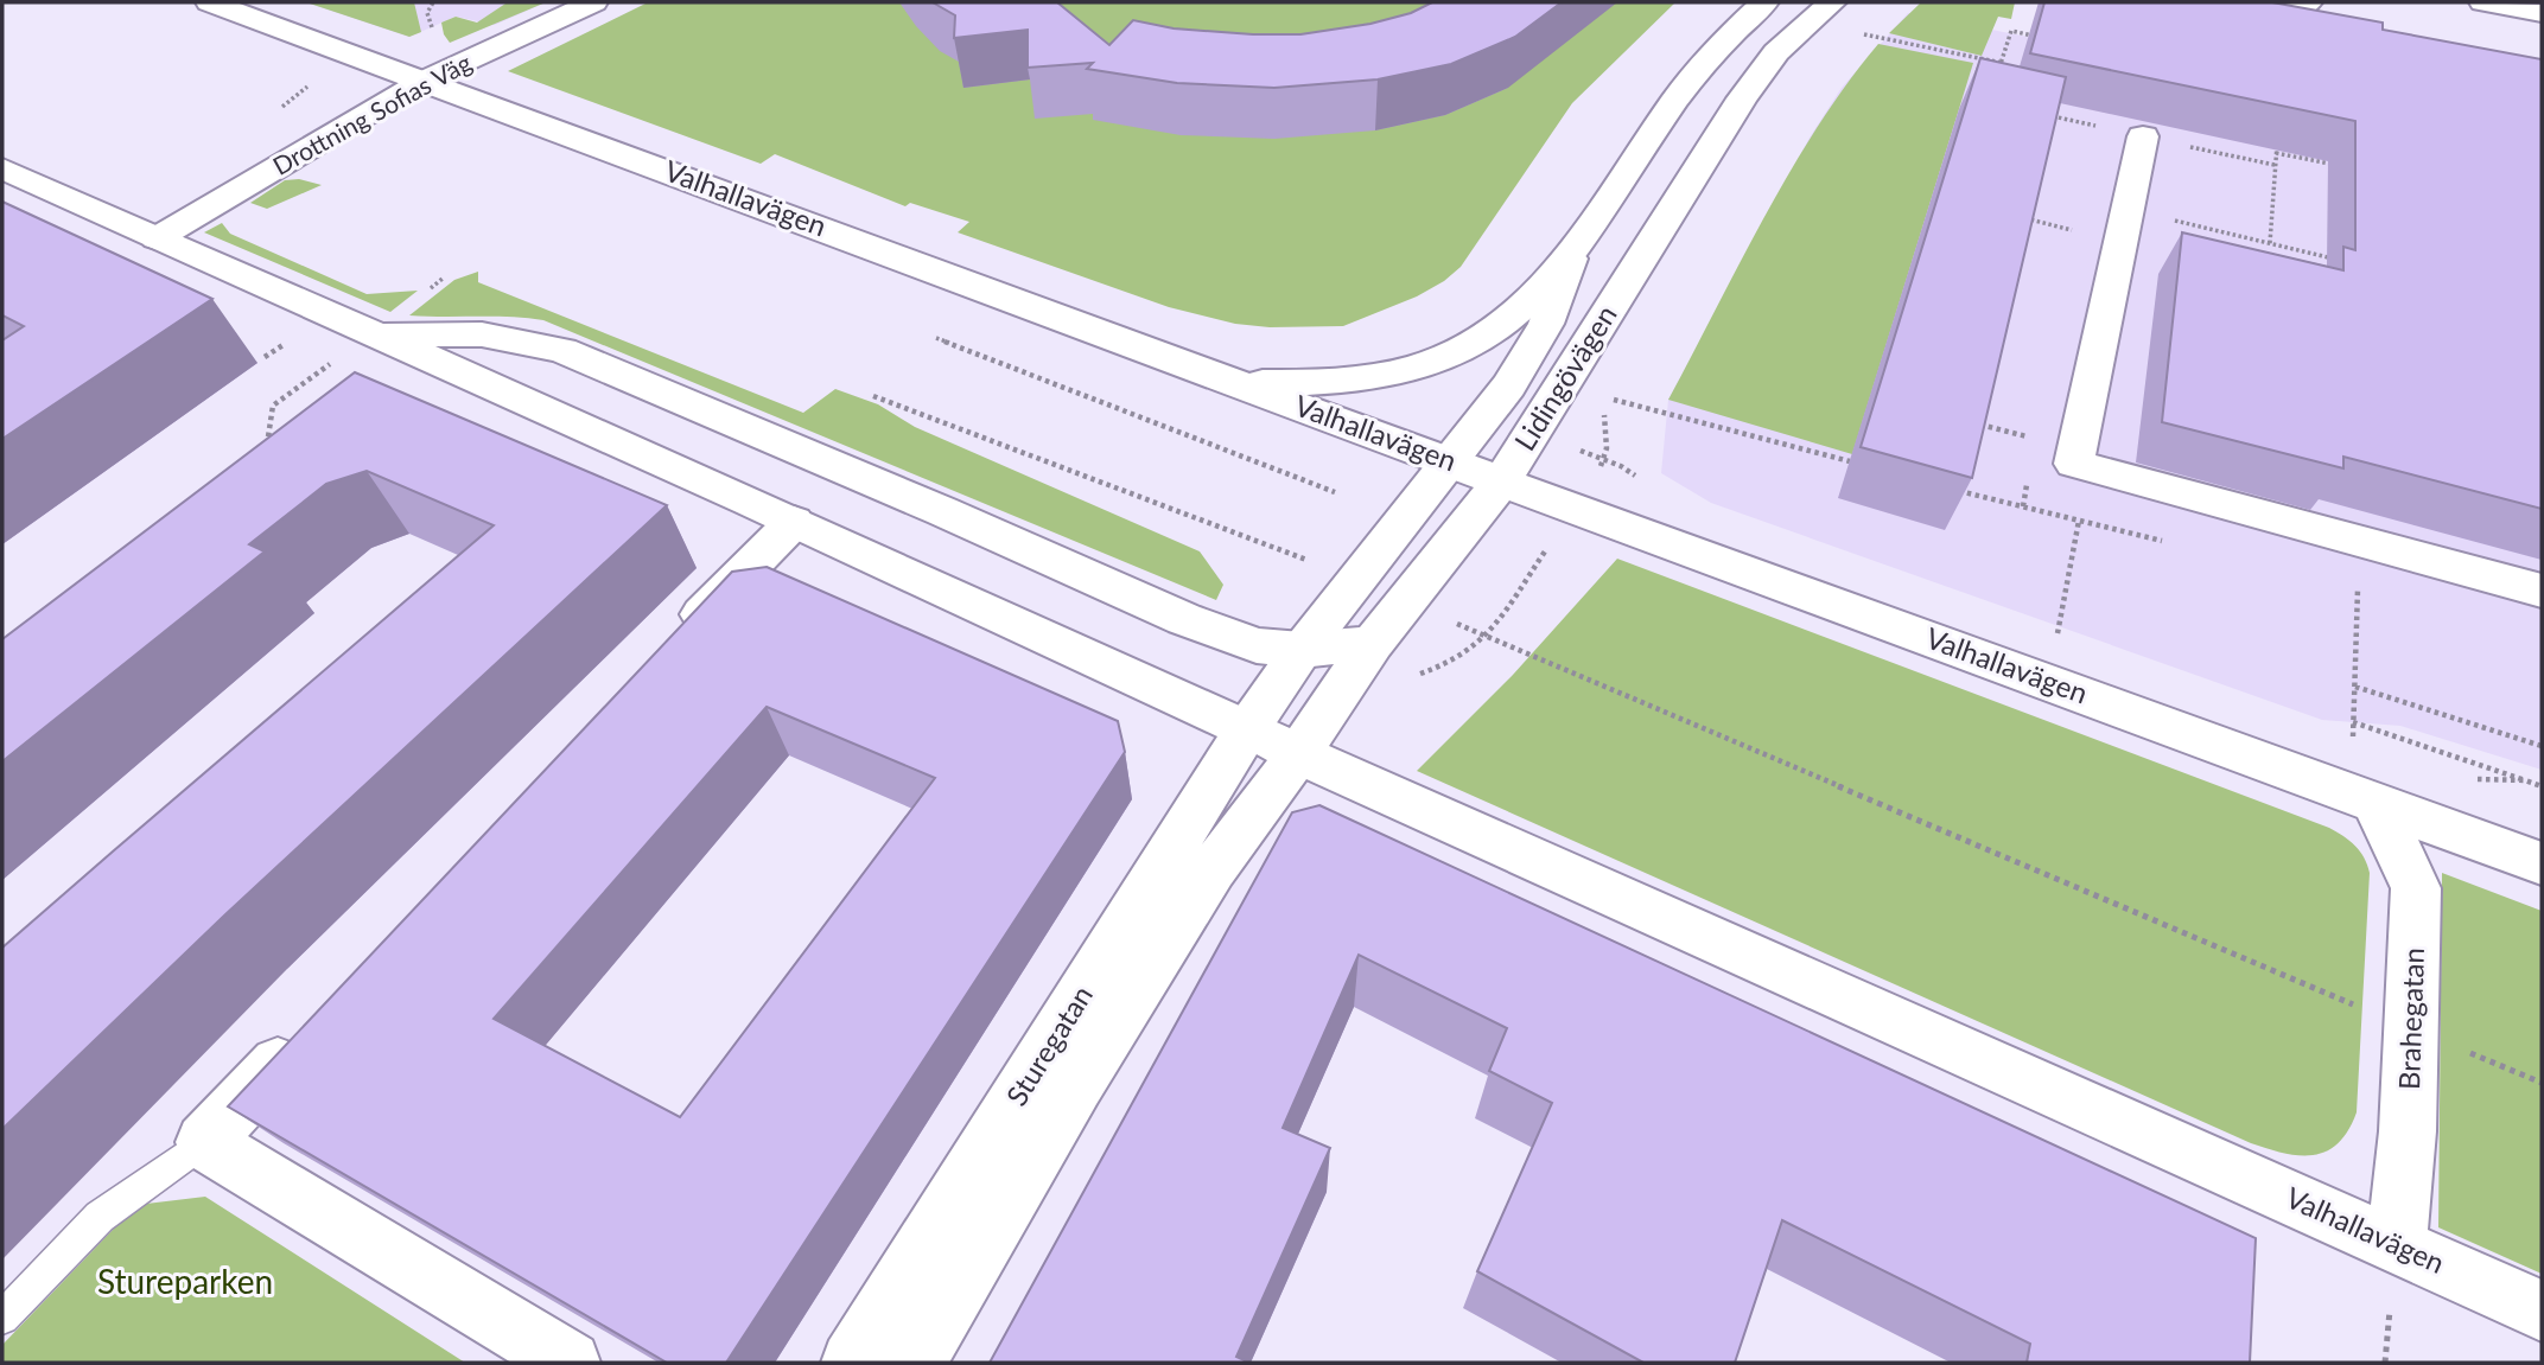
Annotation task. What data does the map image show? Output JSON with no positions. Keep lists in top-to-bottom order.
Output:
{
  "streets": {
    "main road": [
      "Drottning Sofias Väg",
      "Valhallavägen",
      "Lidingövägen",
      "Brahegatan",
      "Sturegatan"
    ]
  },
  "crossings": [
    ["Drottning Sofias Väg", "Valhallavägen"],
    ["Valhallavägen", "Lidingövägen"],
    ["Valhallavägen", "Brahegatan"],
    ["Valhallavägen", "Sturegatan"],
    ["Lidingövägen", "Sturegatan"]
  ],
  "parks": ["Stureparken"]
}
